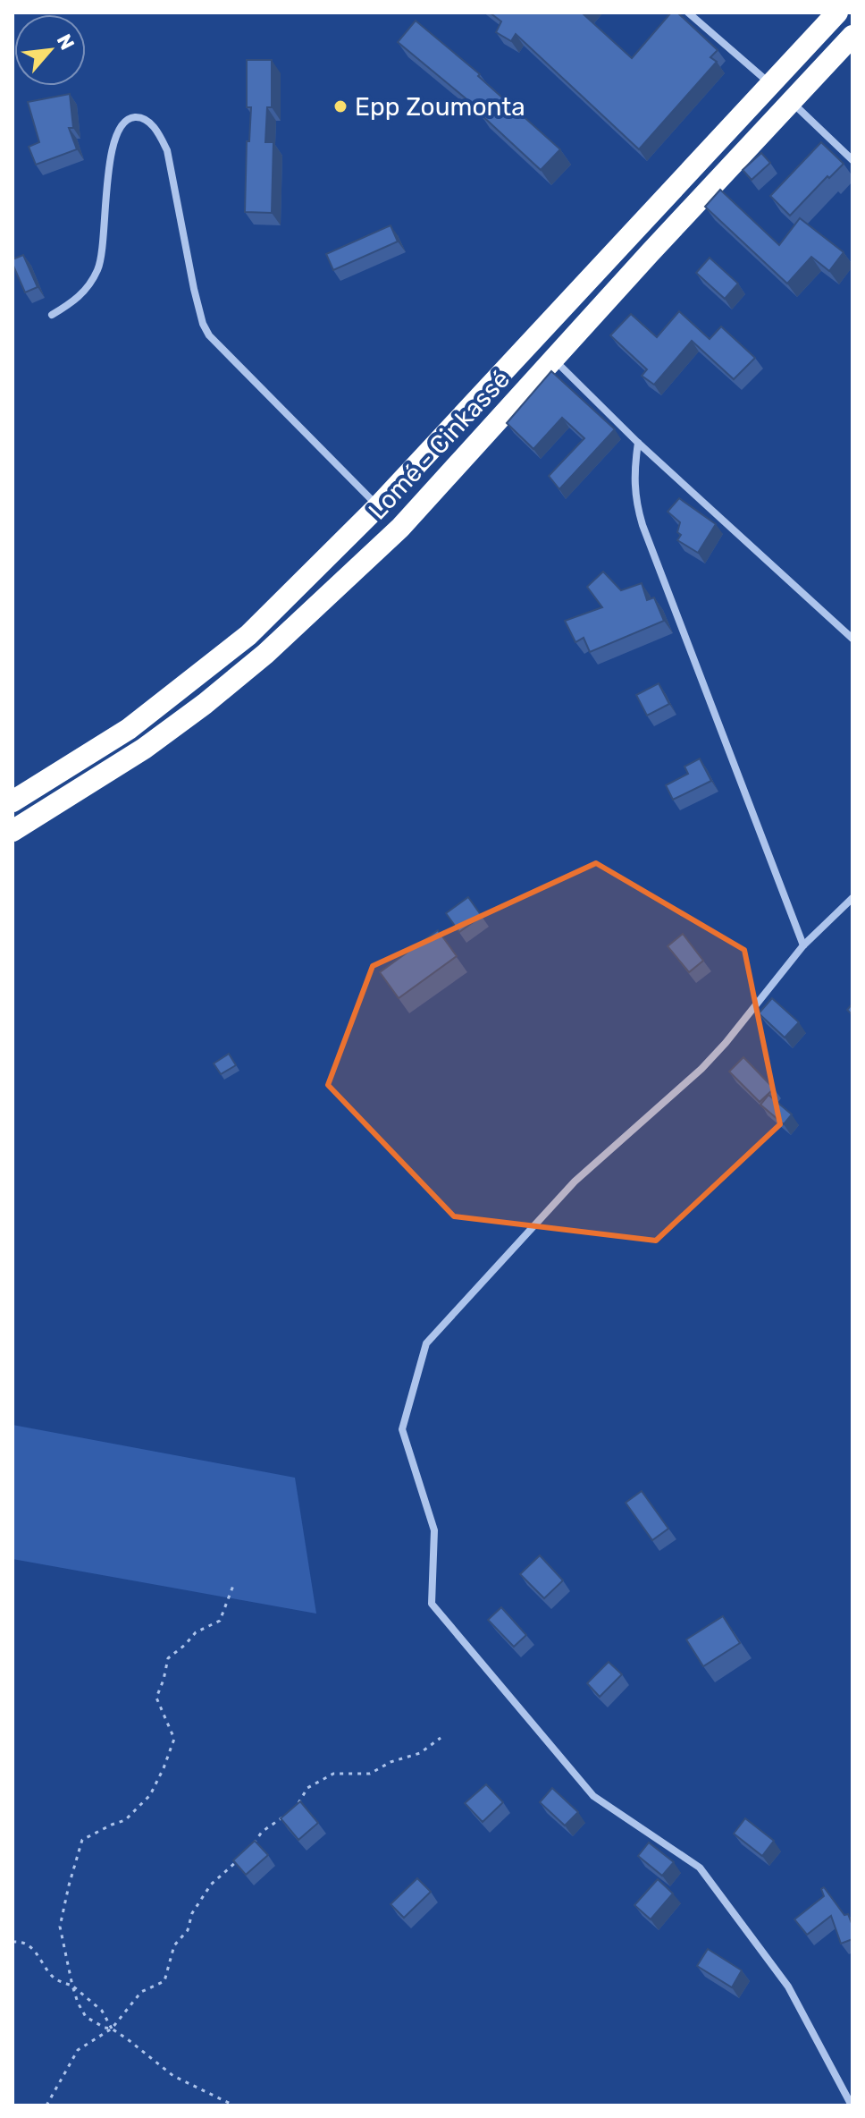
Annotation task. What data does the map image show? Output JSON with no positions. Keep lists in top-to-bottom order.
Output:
{
  "streets": {
    "highway": ["Lomé - Cinkassé"]
  },
  "places": ["Epp Zoumonta"],
  "north": "top right"
}
